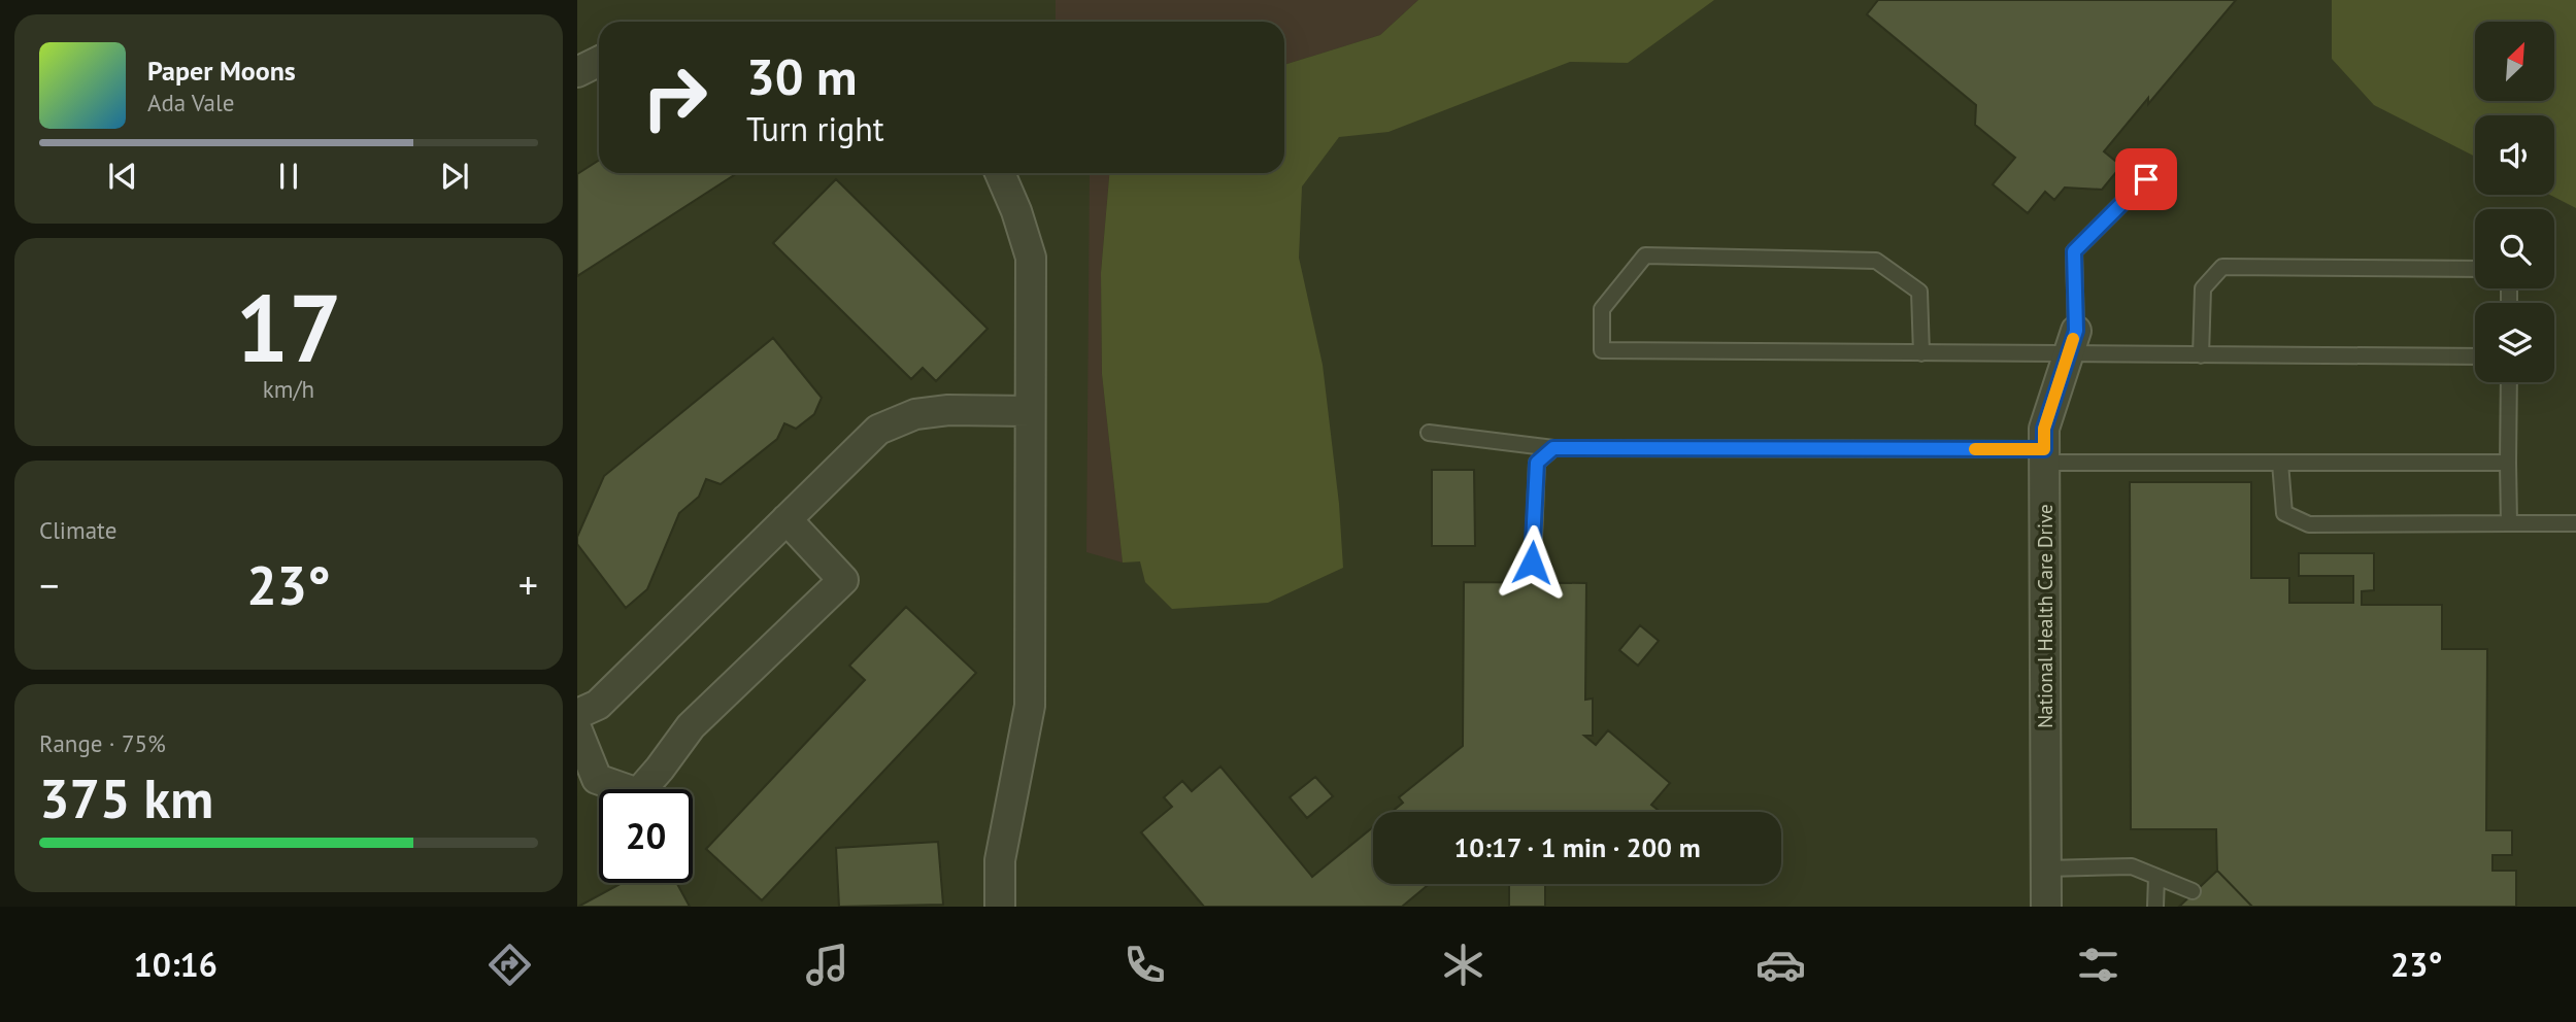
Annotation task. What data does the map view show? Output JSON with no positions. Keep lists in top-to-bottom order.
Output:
{
  "streets": {
    "street": ["National Health Care Drive"]
  },
  "north": "top right",
  "page": {
    "turn": ["30 m", "Turn right"],
    "song": ["Paper Moons", "Ada Vale"],
    "tile": [
      ["17", "km/h"],
      "Climate",
      ["Range · 75%", "375 km"]
    ],
    "heat": ["−", "23°", "+"],
    "limit": "20",
    "trip": "10:17 · 1 min · 200 m",
    "tabs": ["10:16", "23°"]
  }
}
